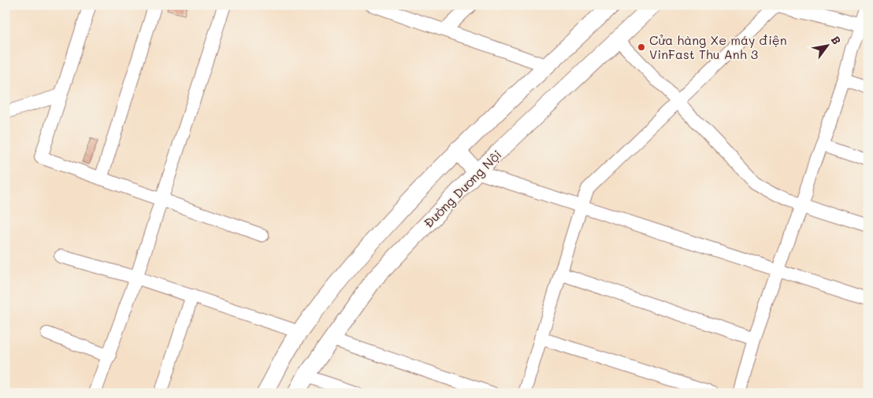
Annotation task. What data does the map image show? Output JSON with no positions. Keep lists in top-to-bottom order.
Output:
{
  "streets": {
    "main road": ["Đường Dương Nội"]
  },
  "places": ["Cửa hàng Xe máy điện VinFast Thu Anh 3"],
  "north": "top right"
}
